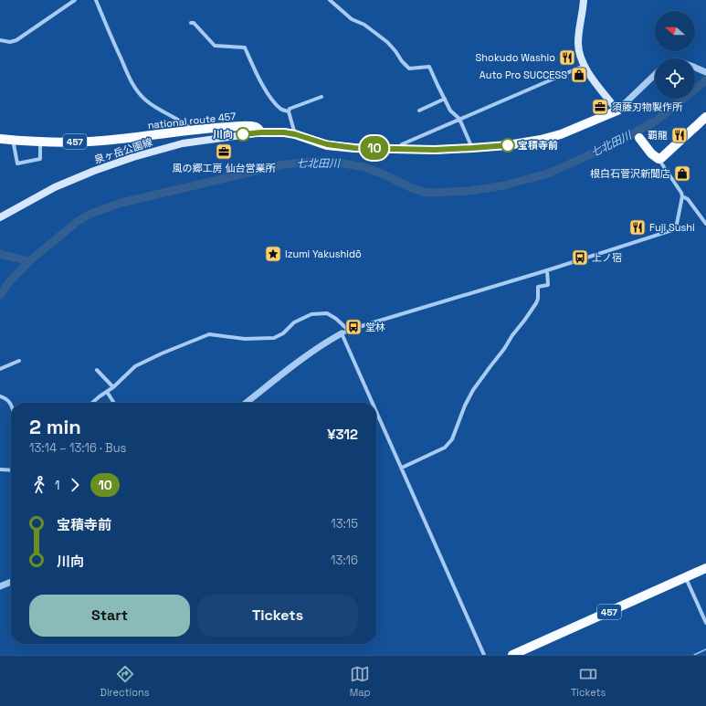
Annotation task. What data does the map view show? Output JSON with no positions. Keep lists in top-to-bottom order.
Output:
{
  "streets": {
    "highway": ["national route 457", "457"],
    "main road": ["泉ヶ岳公園線"]
  },
  "crossings": [
    ["national route 457", "泉ヶ岳公園線"]
  ],
  "water": ["七北田川"],
  "places": {
    "restaurant": ["Shokudo Washio", "覇龍", "Fuji Sushi"],
    "shop": ["Auto Pro SUCCESS", "根白石菅沢新聞店"],
    "office": ["須藤刃物製作所", "風の郷工房 仙台営業所"],
    "other": ["川向", "宝積寺前"],
    "place": ["Izumi Yakushidō"],
    "bus stop": ["上ノ宿", "堂林"]
  },
  "lines": ["bus line 10"],
  "north": "left",
  "page": {
    "on_map": "10",
    "heading": ["2 min", "13:14 – 13:16 · Bus", "¥312"],
    "legs": ["1", "10"],
    "list": [
      {
        "name": "宝積寺前",
        "value": "13:15"
      },
      {
        "name": "川向",
        "value": "13:16"
      }
    ],
    "buttons": ["Start", "Tickets"],
    "tabs": ["Directions", "Map", "Tickets"]
  }
}
